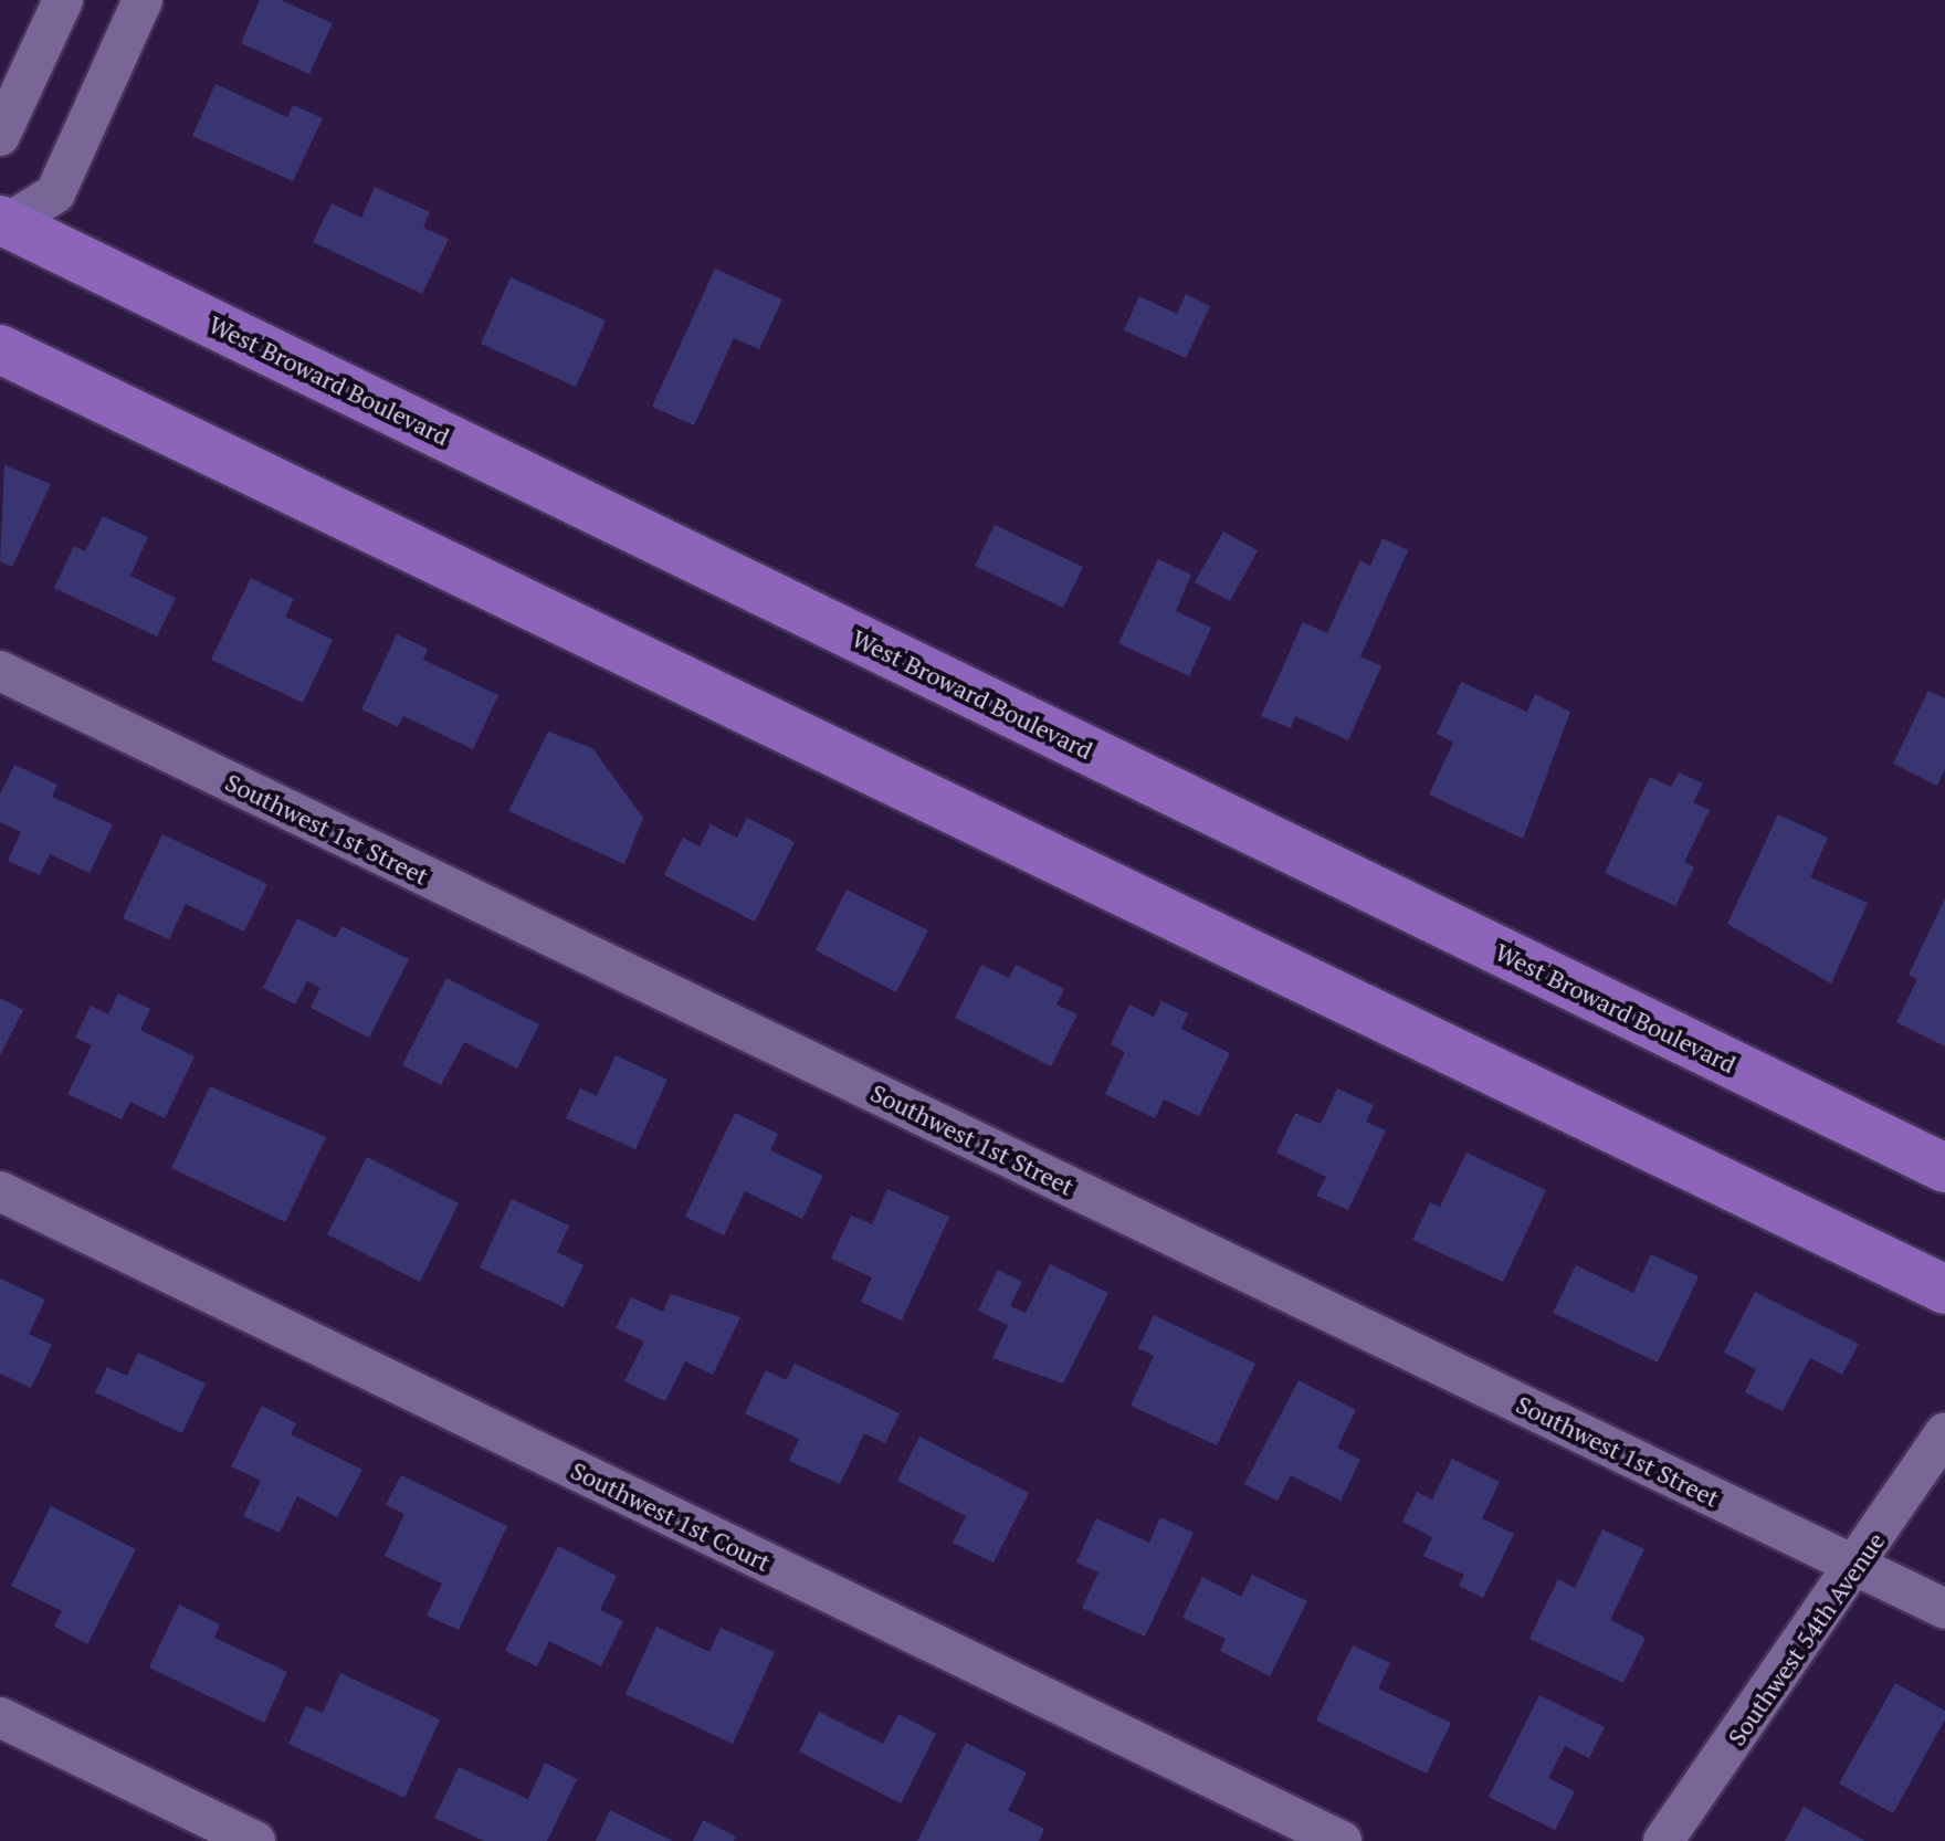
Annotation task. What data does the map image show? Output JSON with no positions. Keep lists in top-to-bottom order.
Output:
{
  "streets": {
    "main road": ["West Broward Boulevard"],
    "street": ["Southwest 1st Street", "Southwest 1st Court", "Southwest 54th Avenue"]
  },
  "crossings": [
    ["Southwest 1st Street", "Southwest 54th Avenue"]
  ]
}
